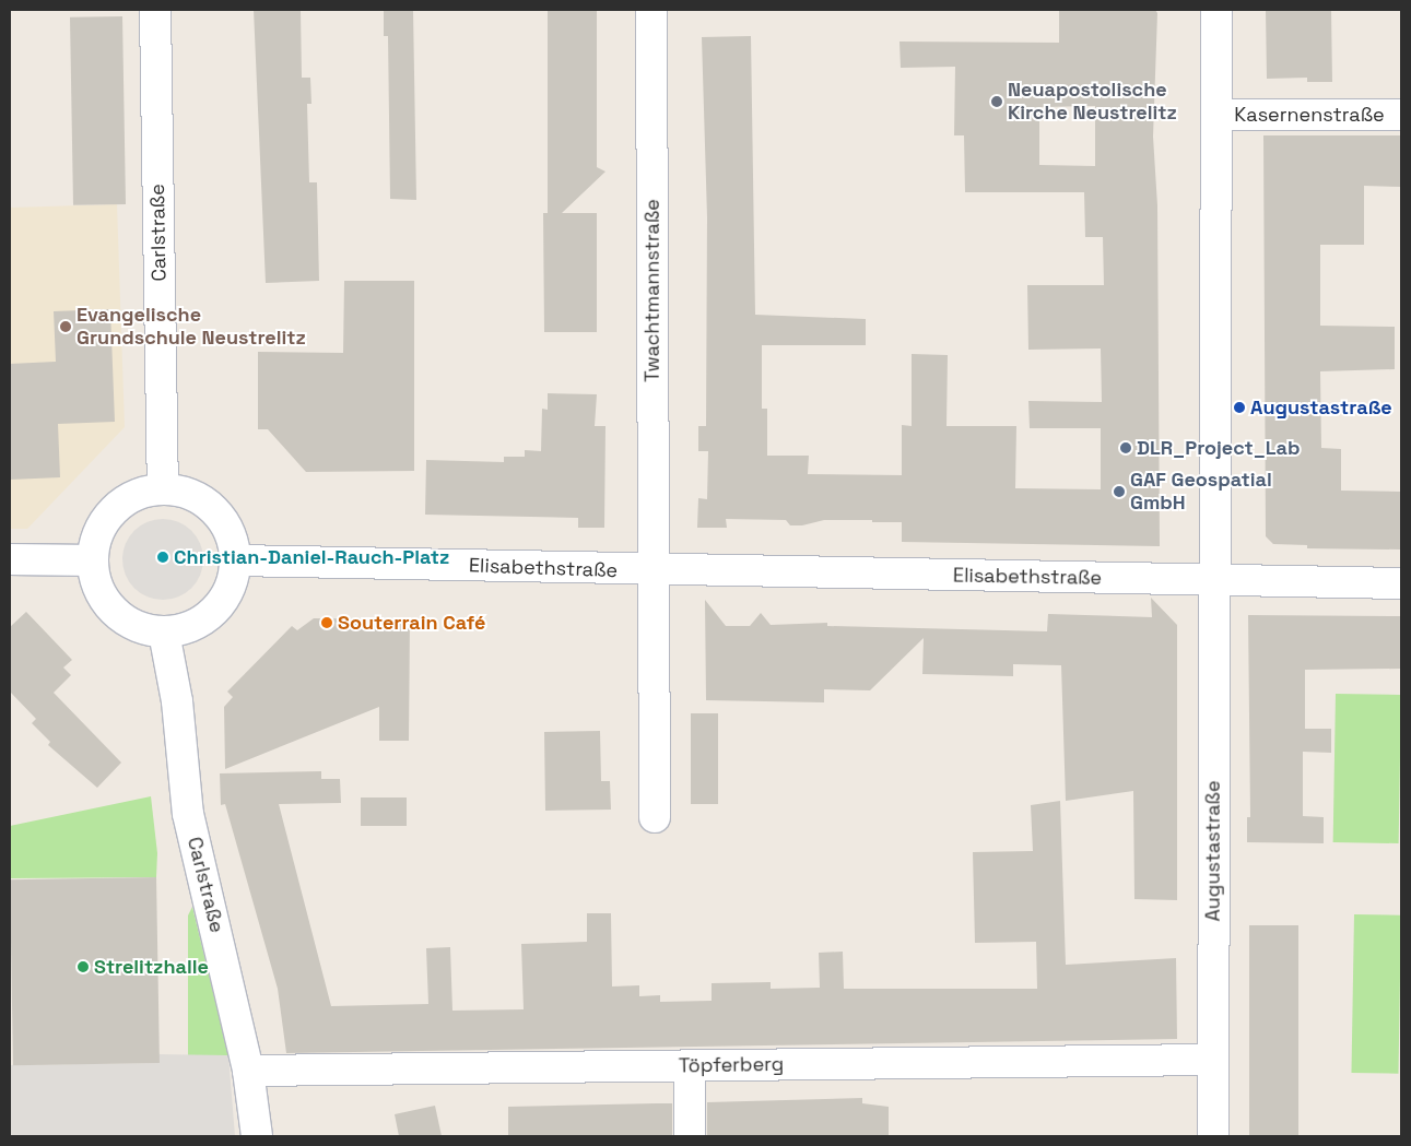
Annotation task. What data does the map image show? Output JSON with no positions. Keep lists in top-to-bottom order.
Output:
{
  "streets": {
    "street": [
      "Kasernenstraße",
      "Carlstraße",
      "Twachtmannstraße",
      "Elisabethstraße",
      "Augustastraße",
      "Töpferberg"
    ]
  },
  "crossings": [
    ["Kasernenstraße", "Augustastraße"],
    ["Carlstraße", "Elisabethstraße"],
    ["Carlstraße", "Töpferberg"],
    ["Twachtmannstraße", "Elisabethstraße"],
    ["Elisabethstraße", "Augustastraße"],
    ["Augustastraße", "Töpferberg"]
  ],
  "places": [
    "Neuapostolische Kirche Neustrelitz",
    "Evangelische Grundschule Neustrelitz",
    "Augustastraße",
    "DLR_Project_Lab",
    "GAF Geospatial GmbH",
    "Christian-Daniel-Rauch-Platz",
    "Souterrain Café",
    "Strelitzhalle"
  ]
}
